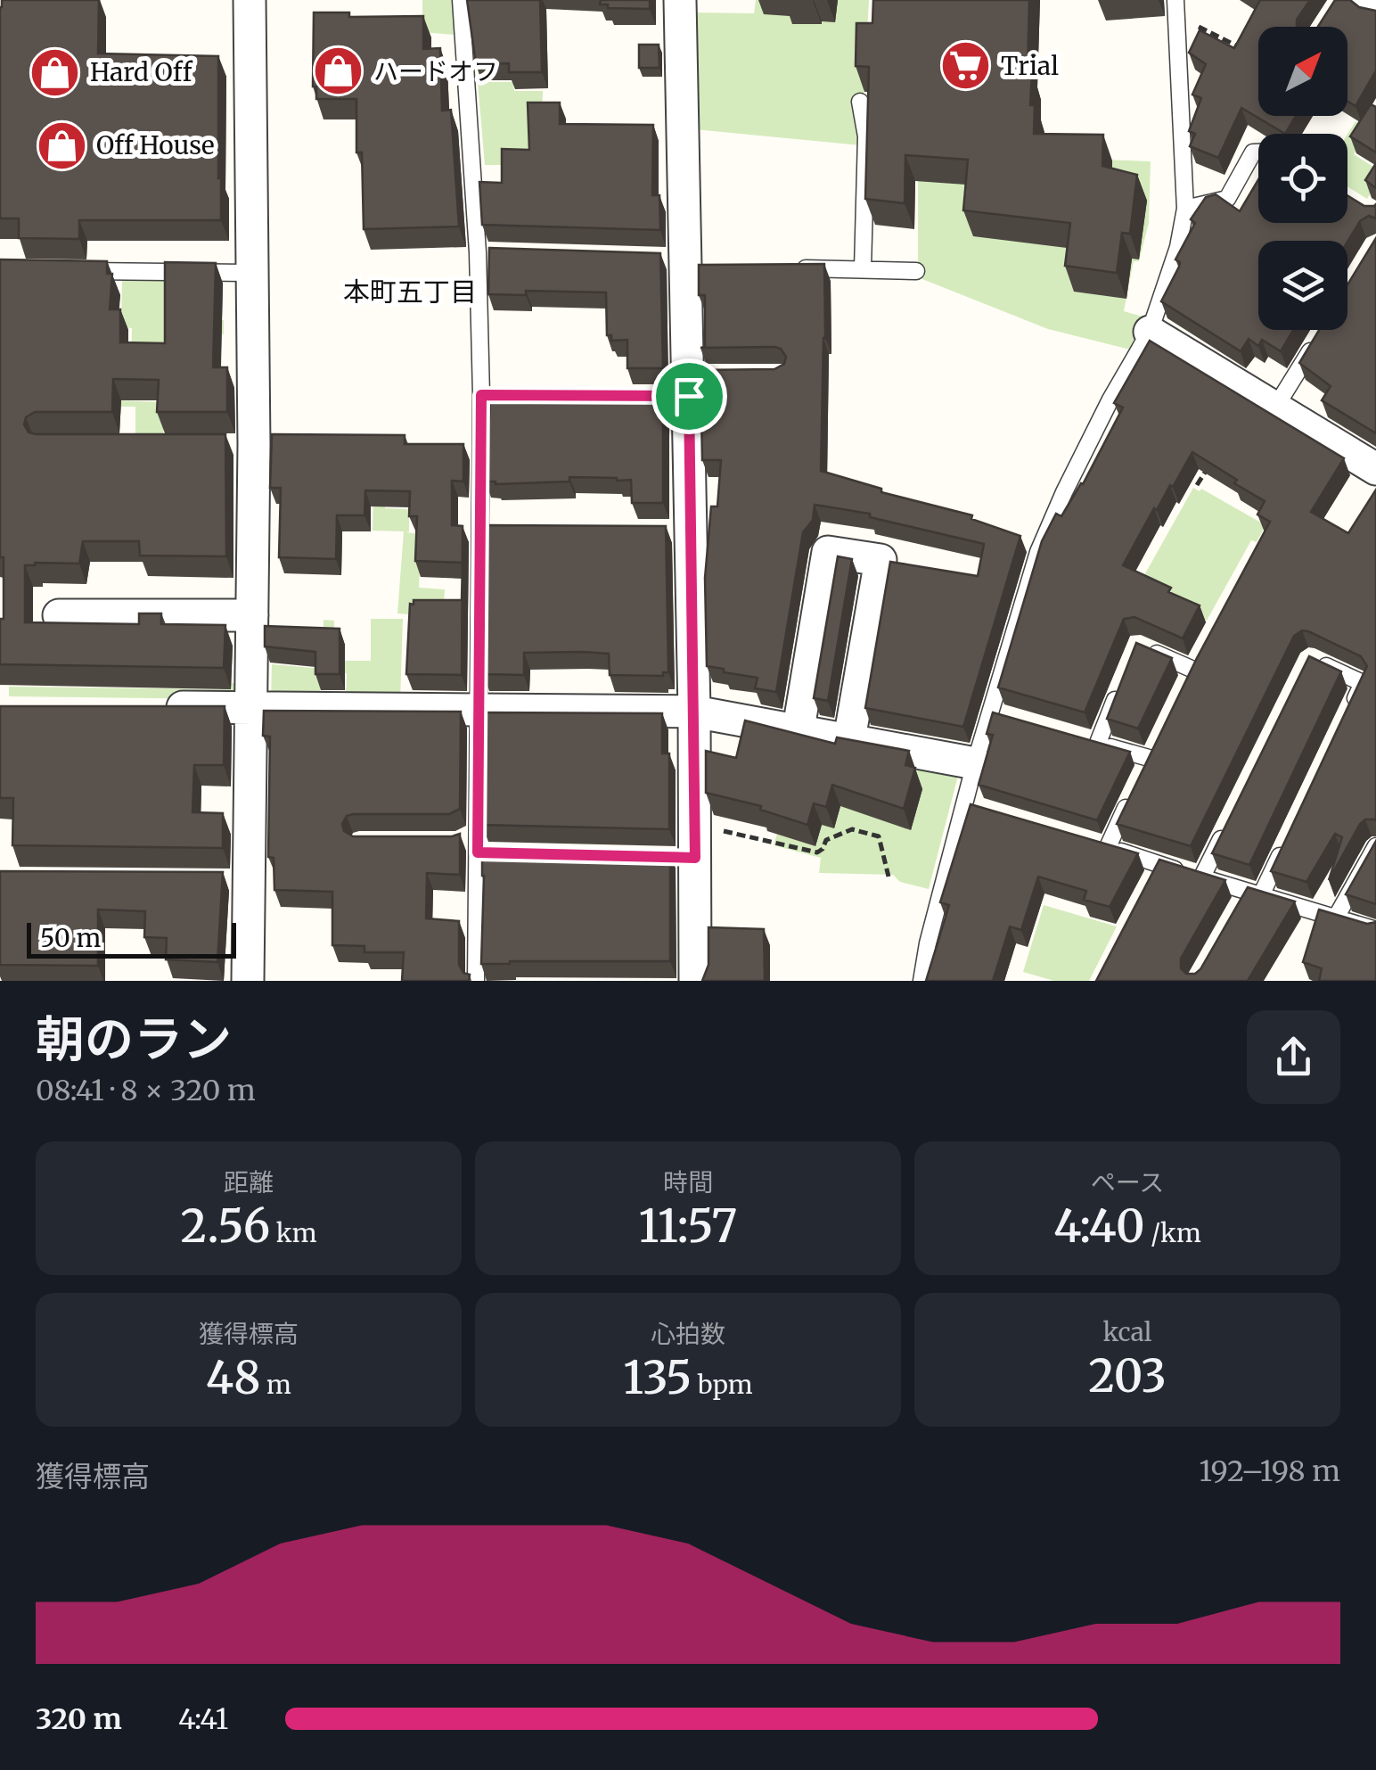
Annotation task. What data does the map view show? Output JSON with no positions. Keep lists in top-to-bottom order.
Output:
{
  "districts": ["本町五丁目"],
  "places": {
    "supermarket": ["Trial"],
    "shop": ["ハードオフ", "Hard Off", "Off House"]
  },
  "scale_bar": "50 m",
  "north": "top right",
  "page": {
    "scale": "50 m",
    "heading": ["朝のラン", "08:41 · 8 × 320 m"],
    "stats": [
      ["距離", "2.56 km"],
      ["時間", "11:57"],
      ["ペース", "4:40 /km"],
      ["獲得標高", "48 m"],
      ["心拍数", "135 bpm"],
      ["kcal", "203"]
    ],
    "chart": ["獲得標高", "192–198 m"],
    "list": [
      {
        "name": "320 m",
        "note": "4:41"
      }
    ]
  }
}
